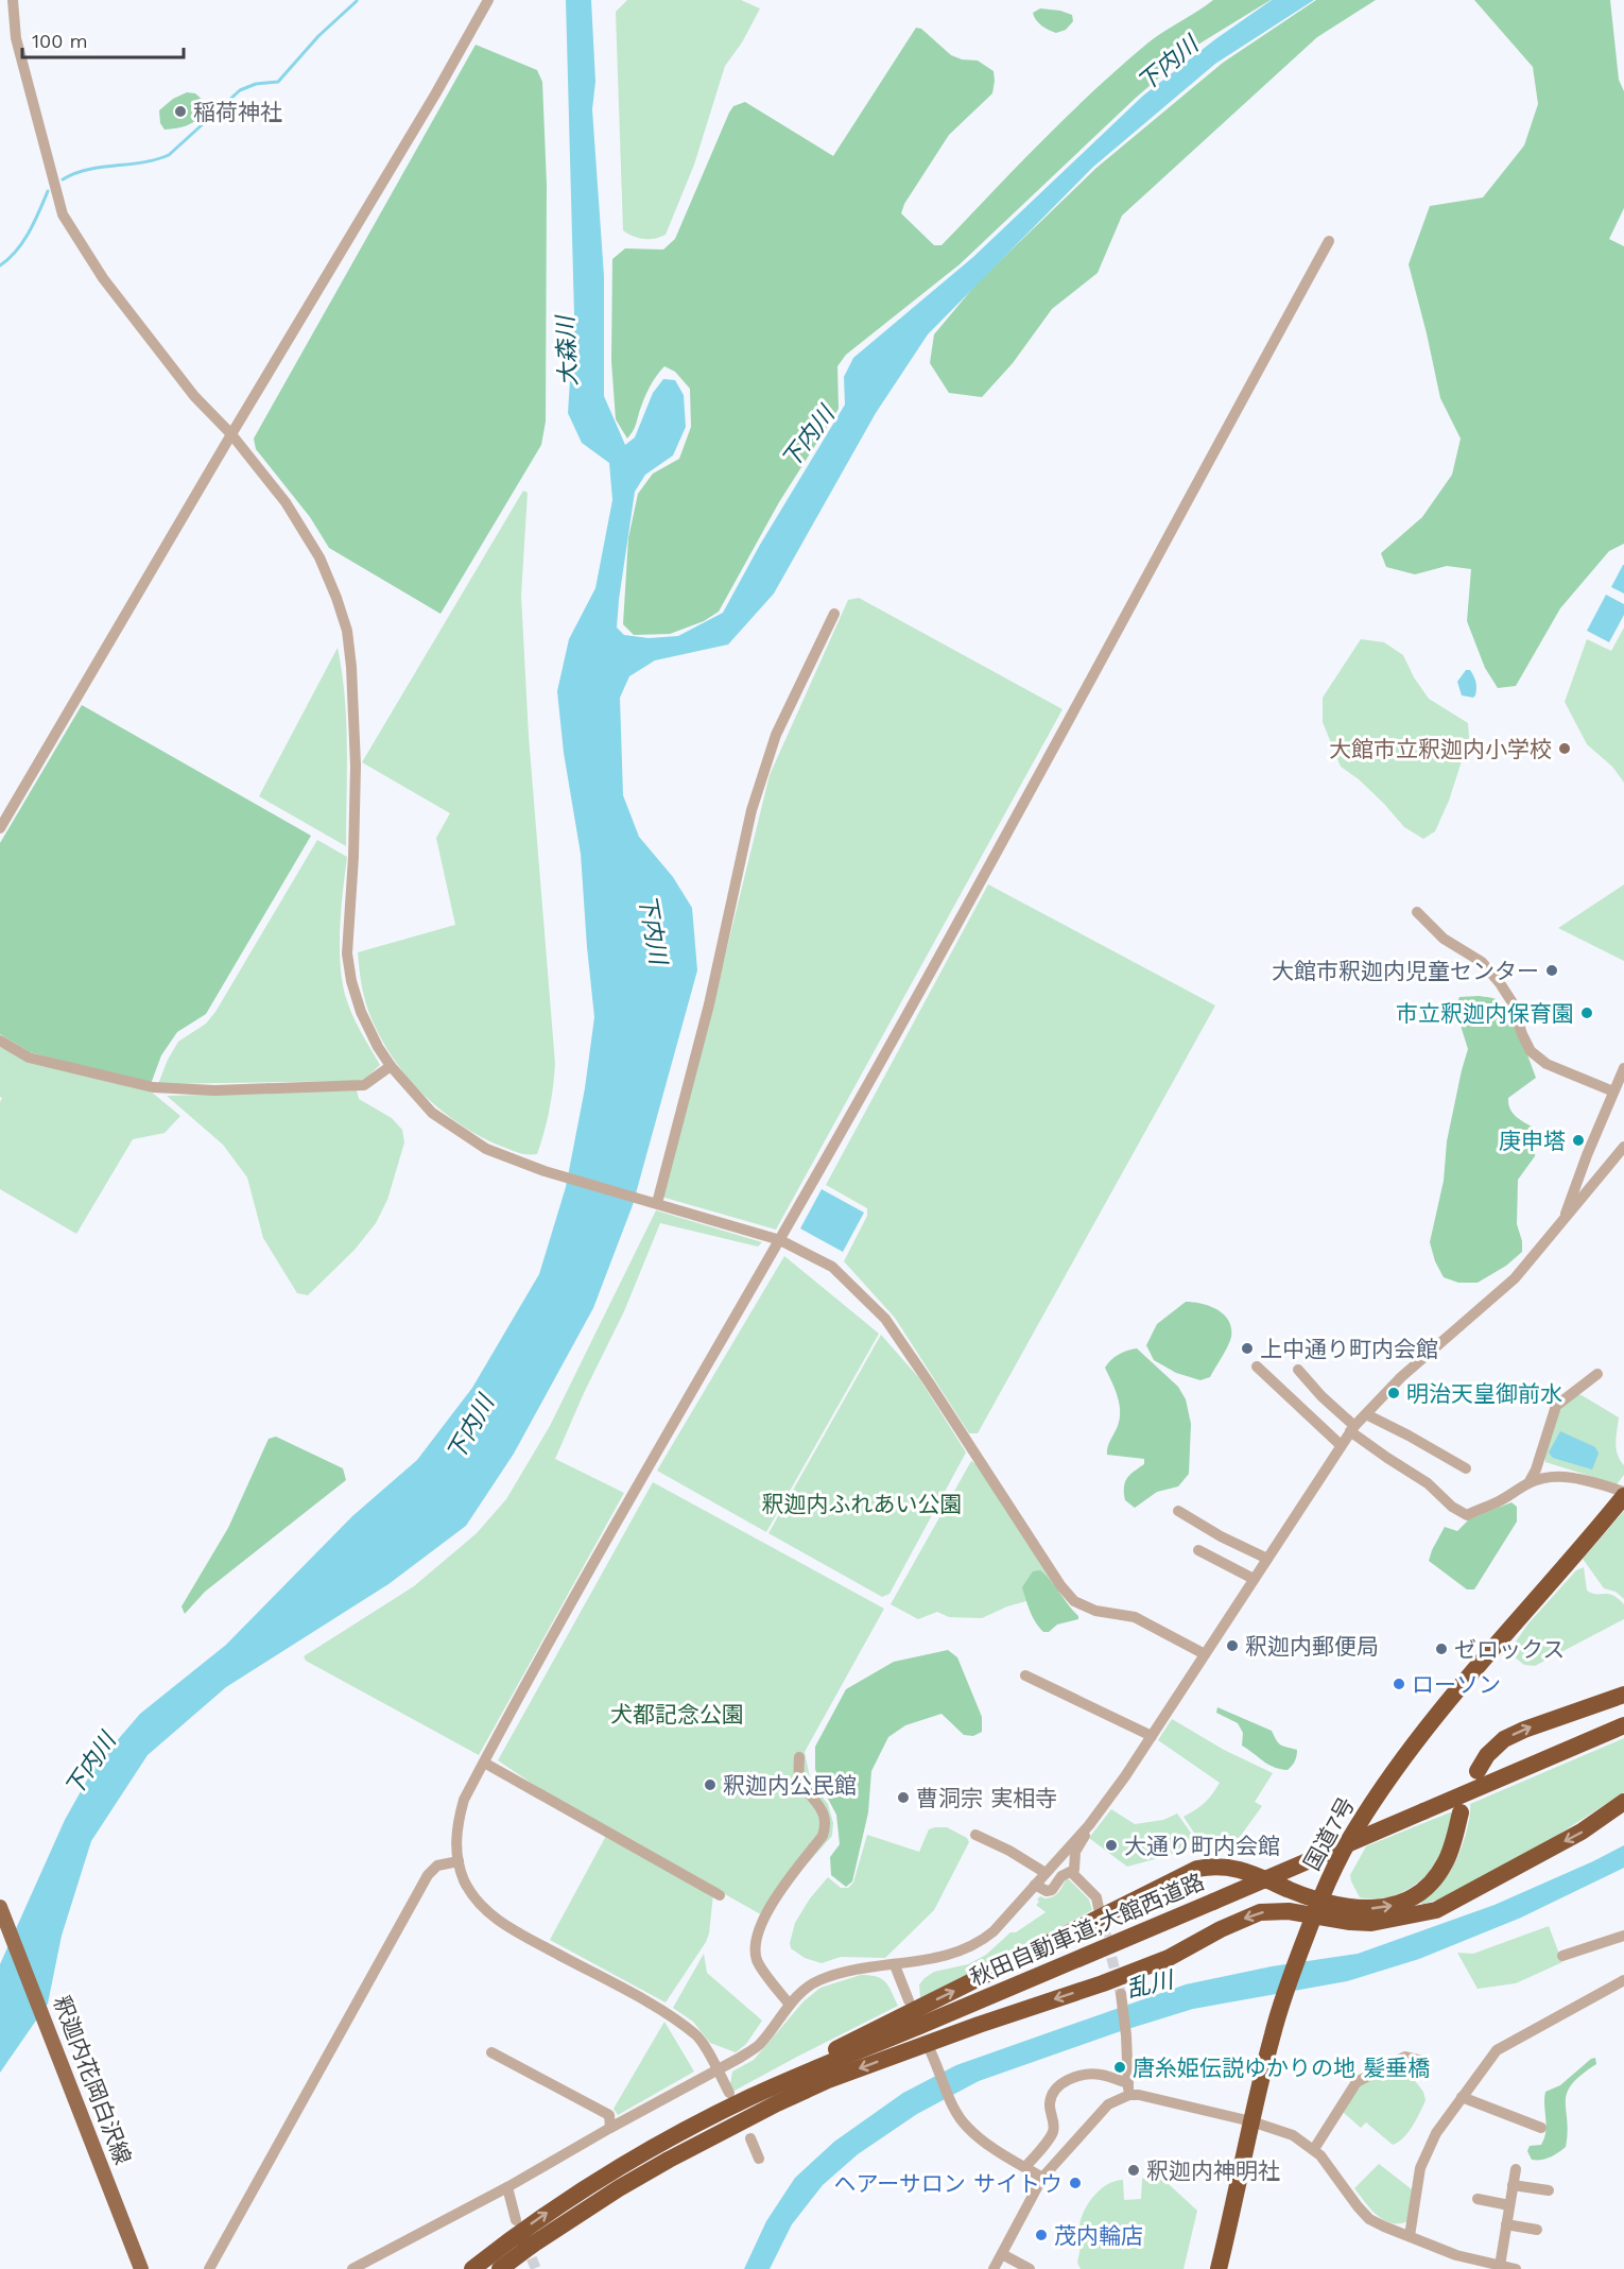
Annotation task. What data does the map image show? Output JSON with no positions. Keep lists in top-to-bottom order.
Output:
{
  "streets": {
    "highway": ["国道7号", "秋田自動車道;大館西道路"],
    "main road": ["釈迦内花岡白沢線"]
  },
  "water": ["下内川", "大森川", "乱川"],
  "parks": ["釈迦内ふれあい公園", "犬都記念公園"],
  "places": [
    "稲荷神社",
    "大館市立釈迦内小学校",
    "大館市釈迦内児童センター",
    "市立釈迦内保育園",
    "庚申塔",
    "上中通り町内会館",
    "明治天皇御前水",
    "釈迦内郵便局",
    "ゼロックス",
    "ローソン",
    "釈迦内公民館",
    "曹洞宗 実相寺",
    "大通り町内会館",
    "唐糸姫伝説ゆかりの地 髪垂橋",
    "釈迦内神明社",
    "ヘアーサロン サイトウ",
    "茂内輪店"
  ],
  "scale_bar": "100 m"
}
